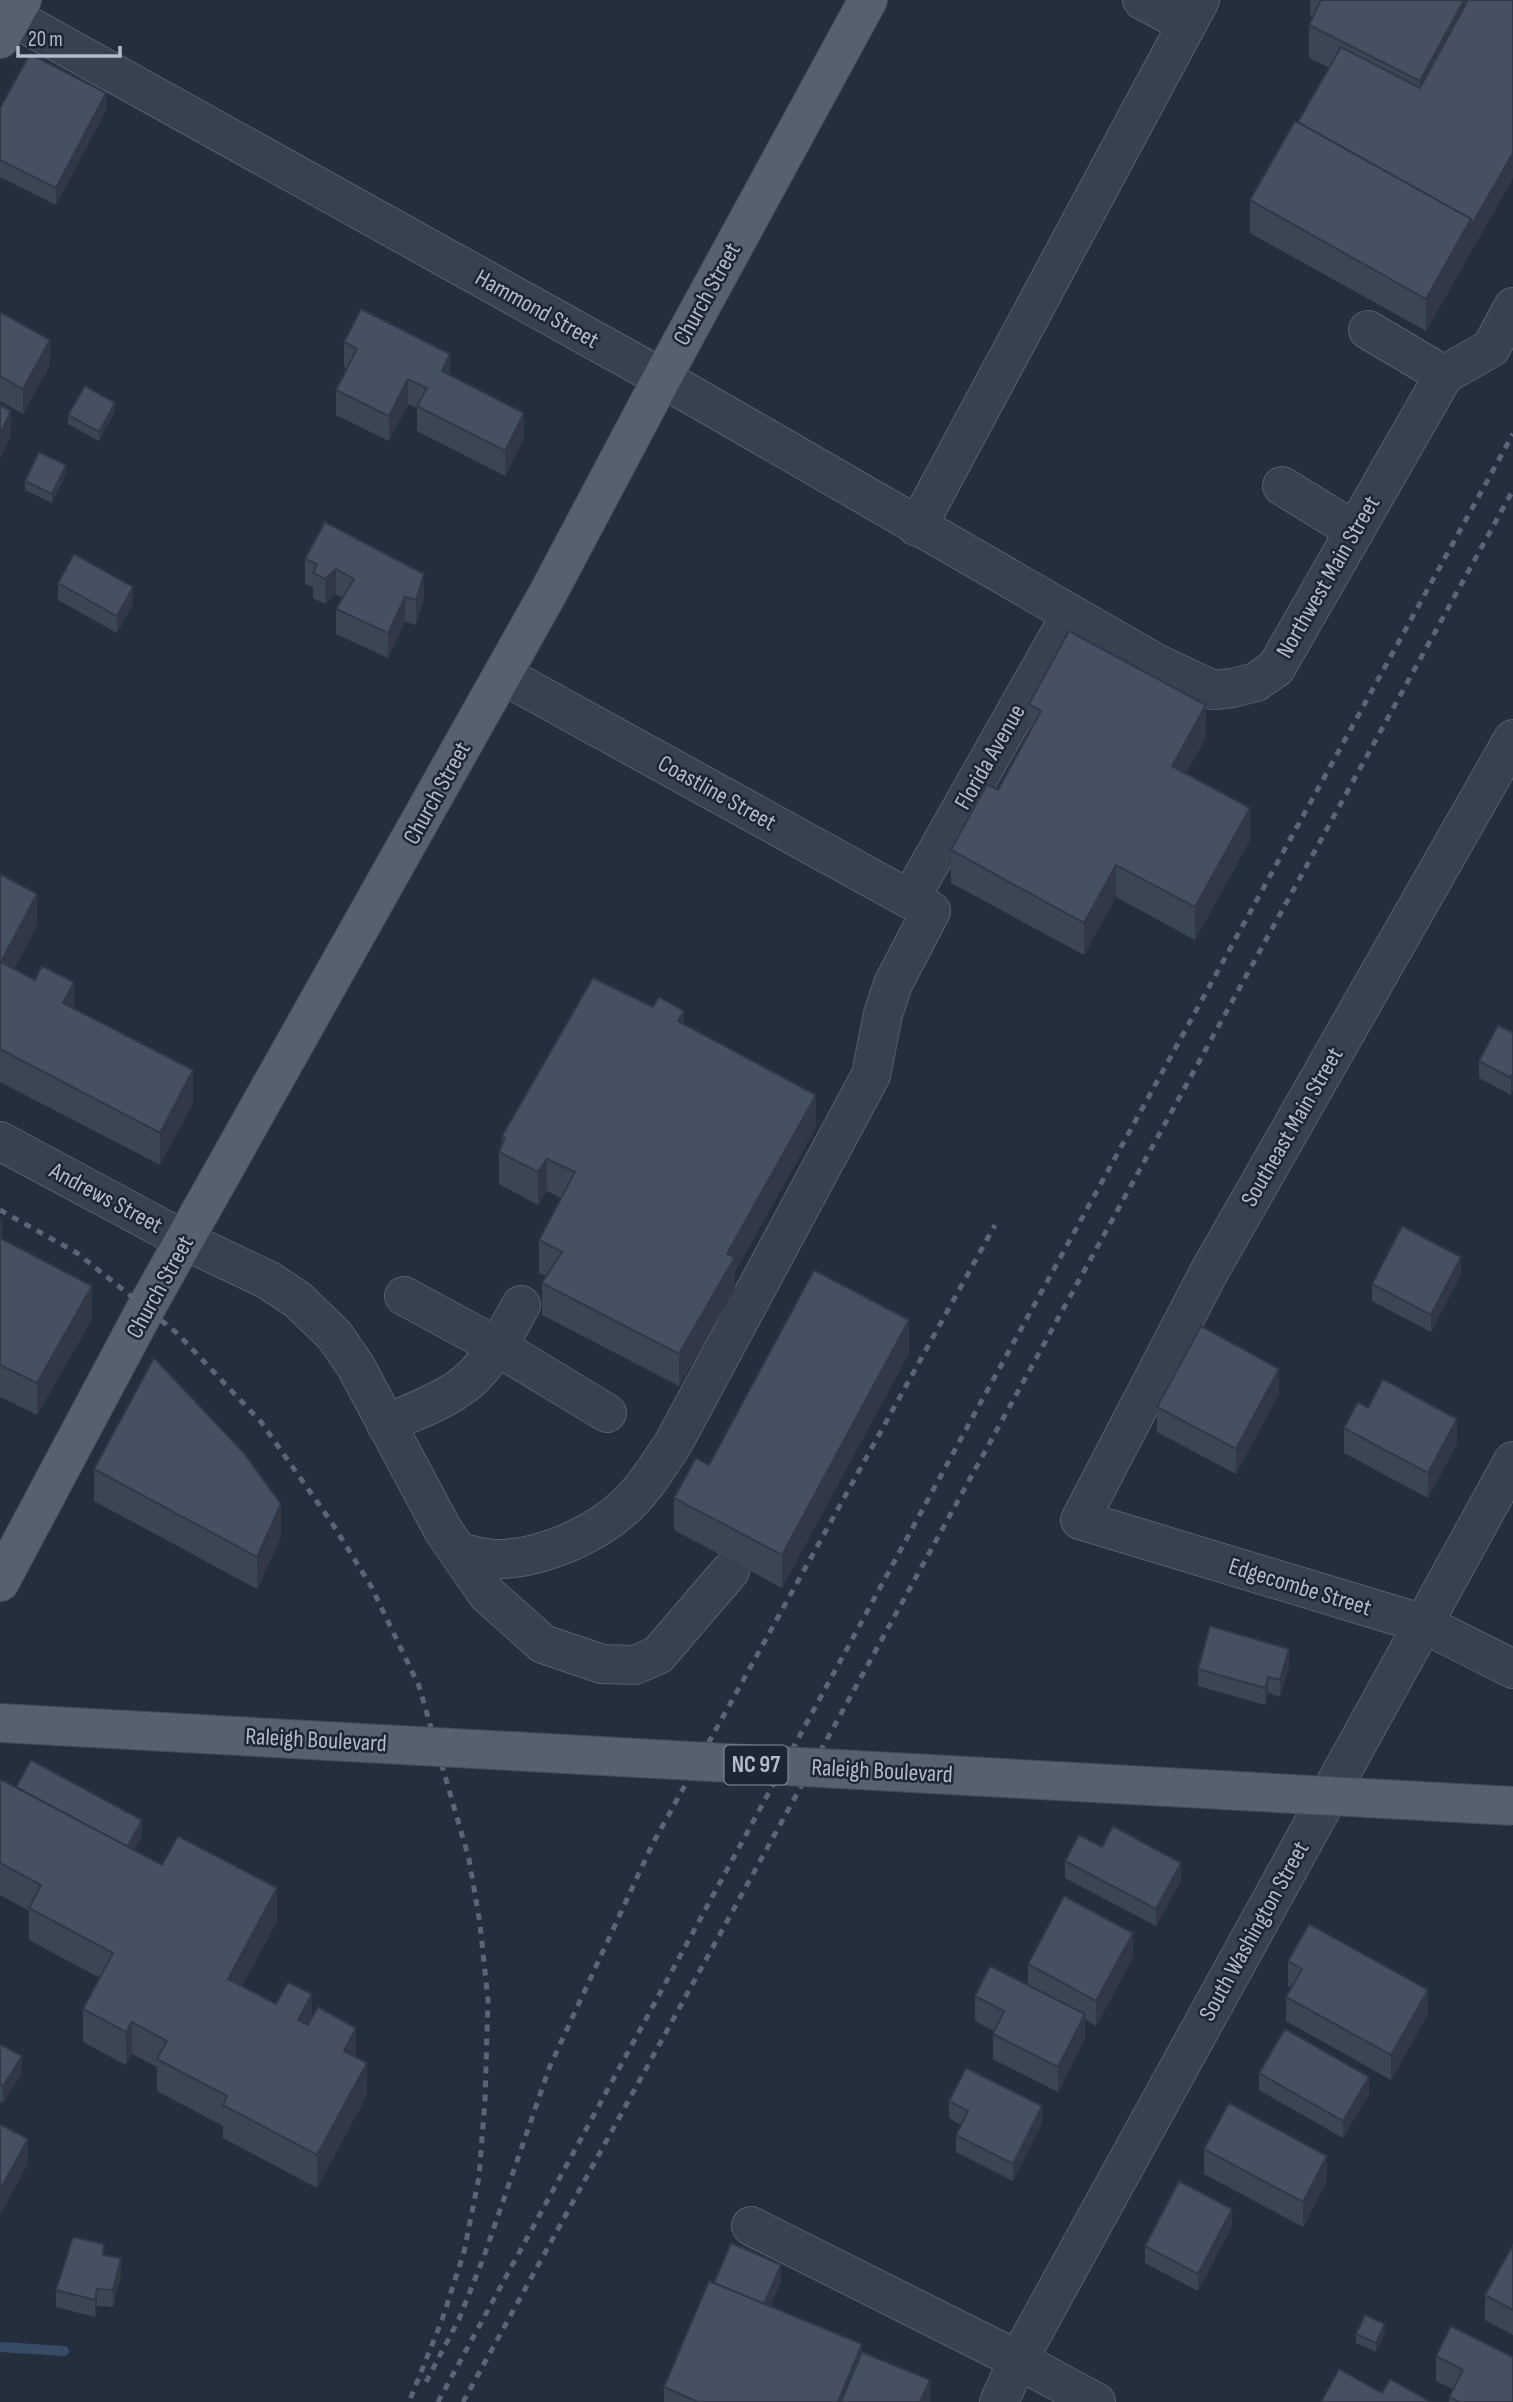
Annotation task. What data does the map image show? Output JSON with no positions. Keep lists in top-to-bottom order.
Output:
{
  "streets": {
    "main road": ["Church Street", "Raleigh Boulevard", "NC 97"],
    "street": [
      "Hammond Street",
      "Northwest Main Street",
      "Florida Avenue",
      "Coastline Street",
      "Southeast Main Street",
      "Andrews Street",
      "Edgecombe Street",
      "South Washington Street"
    ]
  },
  "crossings": [
    ["Church Street", "Hammond Street"],
    ["Church Street", "Coastline Street"],
    ["Church Street", "Andrews Street"],
    ["Hammond Street", "Northwest Main Street"],
    ["Hammond Street", "Florida Avenue"],
    ["Northwest Main Street", "Florida Avenue"],
    ["Florida Avenue", "Coastline Street"],
    ["Florida Avenue", "Andrews Street"],
    ["Southeast Main Street", "Edgecombe Street"],
    ["Edgecombe Street", "South Washington Street"]
  ],
  "scale_bar": "20 m"
}
